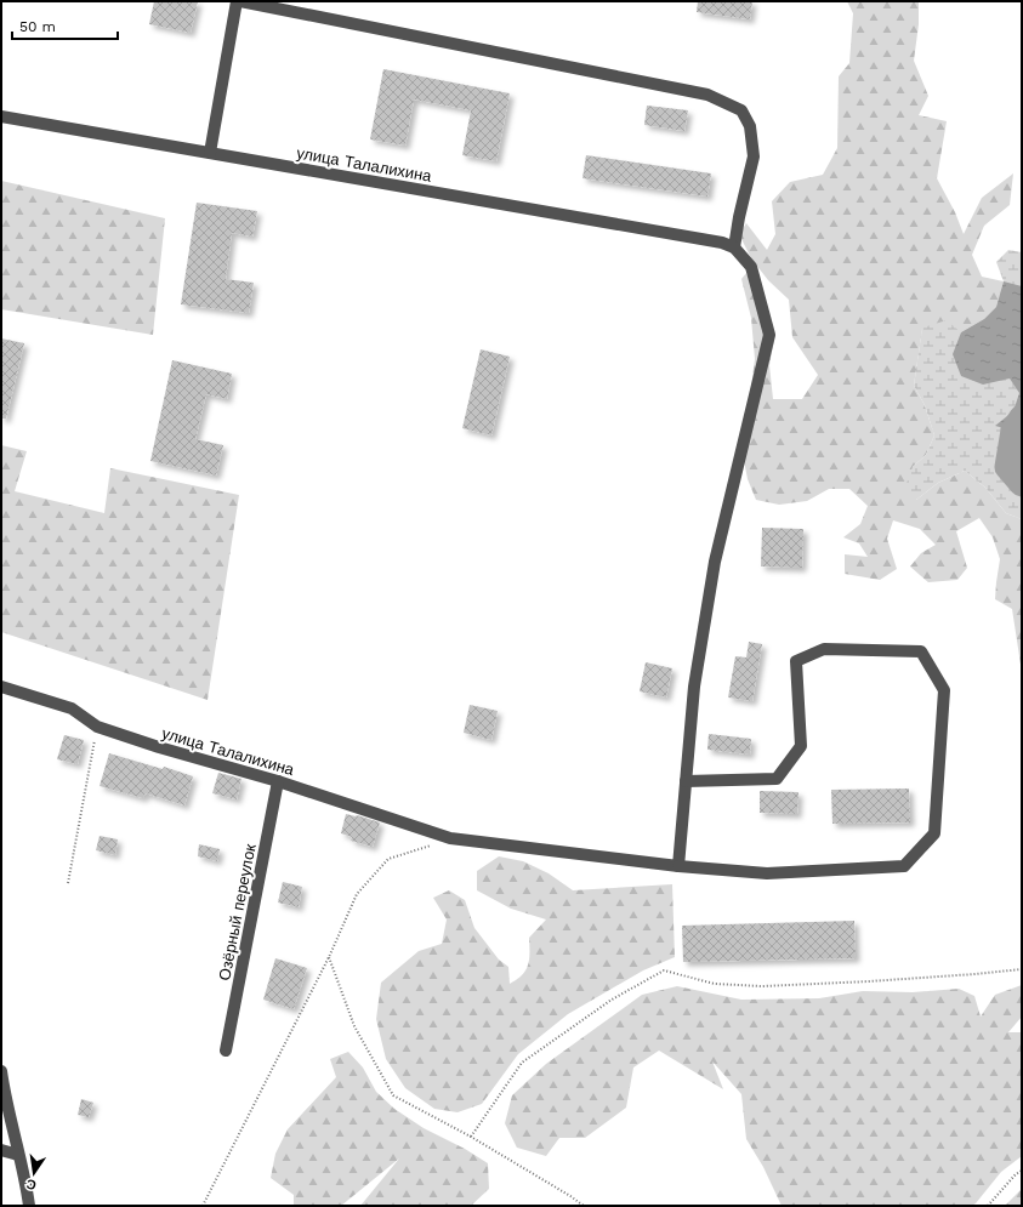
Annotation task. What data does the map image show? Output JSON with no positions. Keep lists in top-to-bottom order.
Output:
{
  "streets": {
    "street": ["улица Талалихина", "Озёрный переулок"]
  },
  "crossings": [
    ["улица Талалихина", "Озёрный переулок"]
  ],
  "scale_bar": "50 m",
  "north": "bottom"
}
